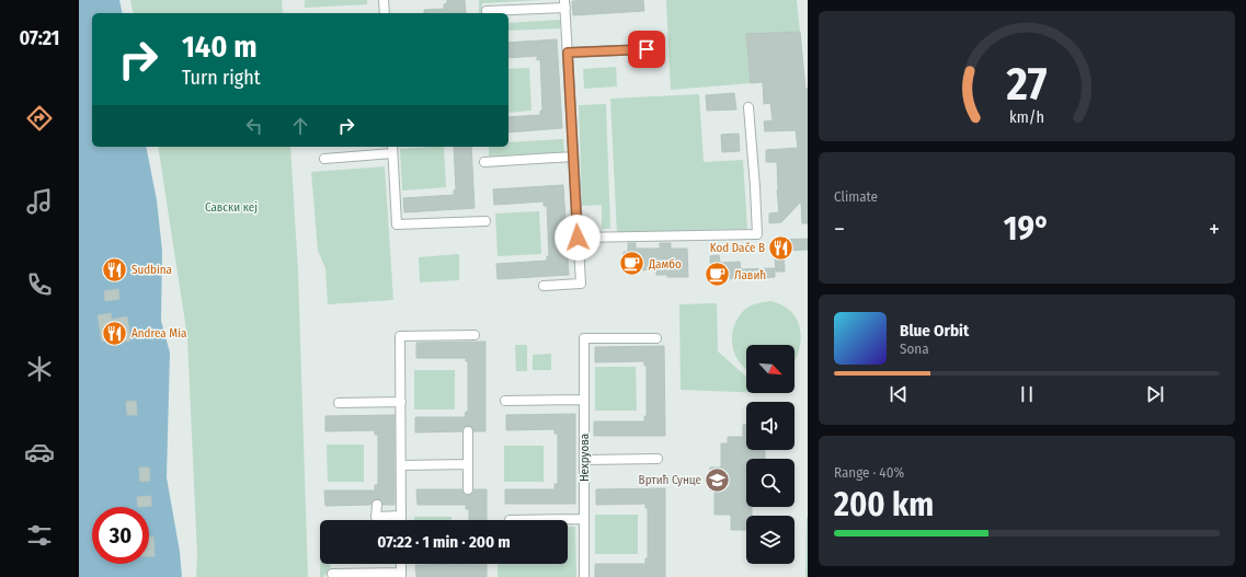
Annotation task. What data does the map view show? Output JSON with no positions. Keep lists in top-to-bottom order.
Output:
{
  "streets": {
    "street": ["Нехруова"]
  },
  "parks": ["Савски кеј"],
  "places": {
    "restaurant": ["Kod Dače B", "Sudbina", "Andrea Mia"],
    "cafe": ["Дамбо", "Лавић"],
    "school or university": ["Вртић Сунце"]
  },
  "north": "bottom right",
  "page": {
    "tabs": "07:21",
    "turn": ["140 m", "Turn right"],
    "tile": [
      "Climate",
      ["Range · 40%", "200 km"]
    ],
    "heat": ["−", "19°", "+"],
    "song": ["Blue Orbit", "Sona"],
    "limit": "30",
    "trip": "07:22 · 1 min · 200 m",
    "gauge": ["27", "km/h"]
  }
}
